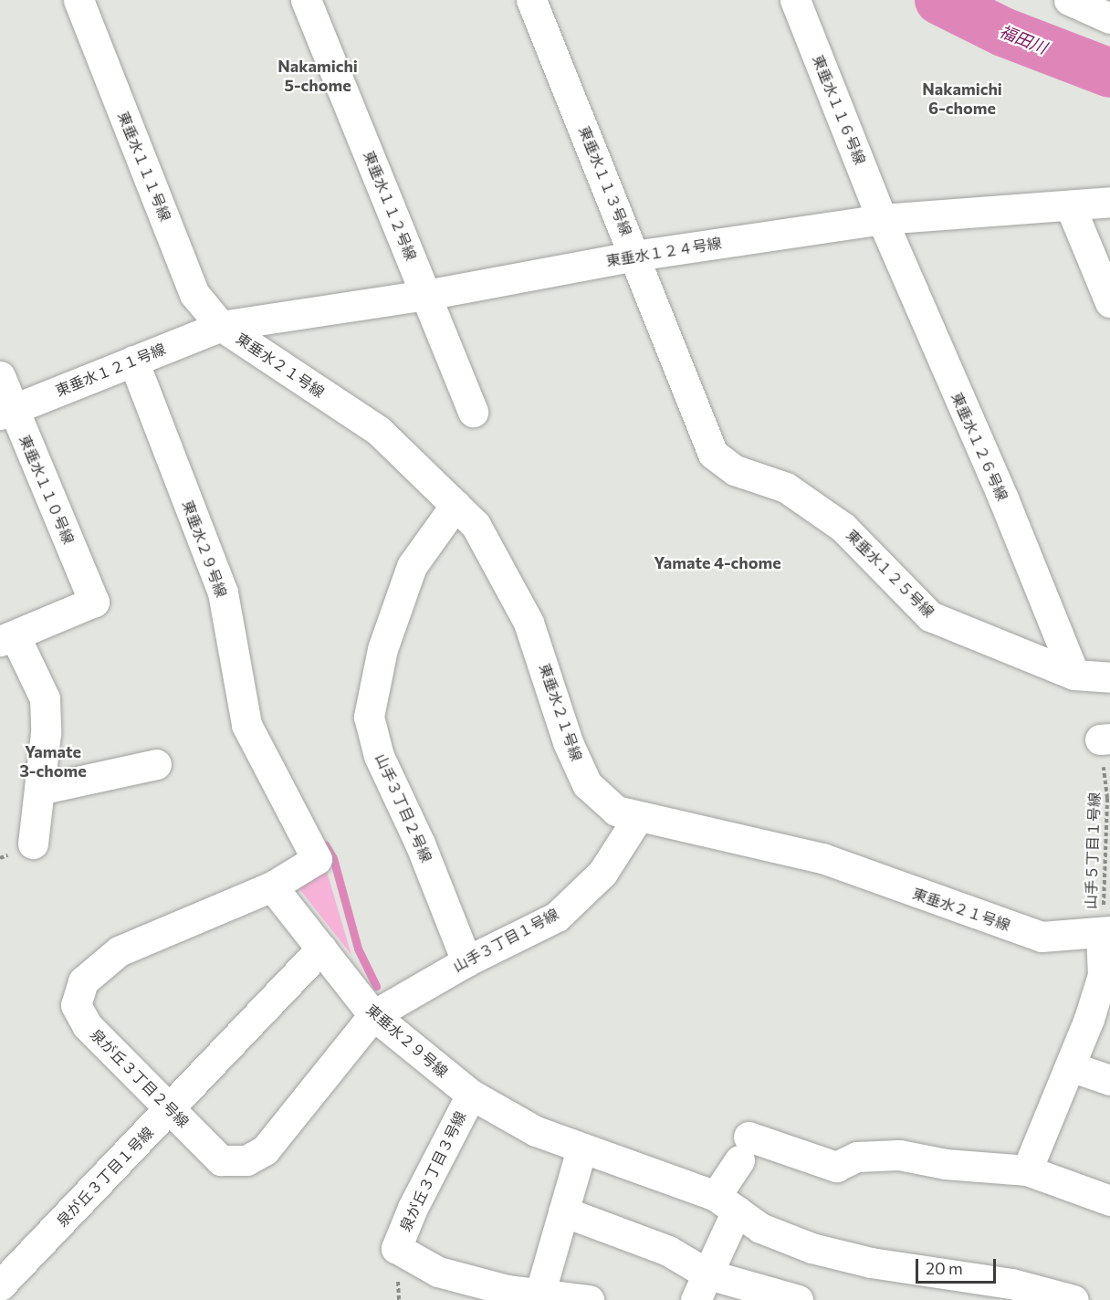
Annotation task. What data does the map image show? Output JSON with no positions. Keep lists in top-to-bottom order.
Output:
{
  "streets": {
    "street": [
      "東垂水１１６号線",
      "東垂水１１１号線",
      "東垂水１１３号線",
      "東垂水１１２号線",
      "東垂水１２４号線",
      "東垂水２１号線",
      "東垂水１２１号線",
      "東垂水１２６号線",
      "東垂水１１０号線",
      "東垂水２９号線",
      "東垂水１２５号線",
      "山手３丁目２号線",
      "山手３丁目１号線",
      "泉が丘３丁目２号線",
      "泉が丘３丁目３号線",
      "泉が丘３丁目１号線"
    ],
    "path": ["山手５丁目１号線"]
  },
  "crossings": [
    ["東垂水１１６号線", "東垂水１２４号線"],
    ["東垂水１１６号線", "東垂水１２６号線"],
    ["東垂水１１１号線", "東垂水１２４号線"],
    ["東垂水１１１号線", "東垂水２１号線"],
    ["東垂水１１１号線", "東垂水１２１号線"],
    ["東垂水１１３号線", "東垂水１２４号線"],
    ["東垂水１１３号線", "東垂水１２５号線"],
    ["東垂水１１２号線", "東垂水１２４号線"],
    ["東垂水１２４号線", "東垂水２１号線"],
    ["東垂水１２４号線", "東垂水１２１号線"],
    ["東垂水１２４号線", "東垂水１２６号線"],
    ["東垂水２１号線", "東垂水１２１号線"],
    ["東垂水２１号線", "山手３丁目２号線"],
    ["東垂水２１号線", "山手５丁目１号線"],
    ["東垂水２１号線", "山手３丁目１号線"],
    ["東垂水１２１号線", "東垂水１１０号線"],
    ["東垂水１２１号線", "東垂水２９号線"],
    ["東垂水１２６号線", "東垂水１２５号線"],
    ["東垂水２９号線", "山手３丁目１号線"],
    ["東垂水２９号線", "泉が丘３丁目２号線"],
    ["東垂水２９号線", "泉が丘３丁目３号線"],
    ["東垂水２９号線", "泉が丘３丁目１号線"],
    ["山手３丁目２号線", "山手３丁目１号線"],
    ["山手３丁目１号線", "泉が丘３丁目２号線"],
    ["泉が丘３丁目２号線", "泉が丘３丁目１号線"]
  ],
  "districts": [
    "Nakamichi 5-chome",
    "Nakamichi 6-chome",
    "Yamate 4-chome",
    "Yamate 3-chome"
  ],
  "water": ["福田川"],
  "scale_bar": "20 m"
}
